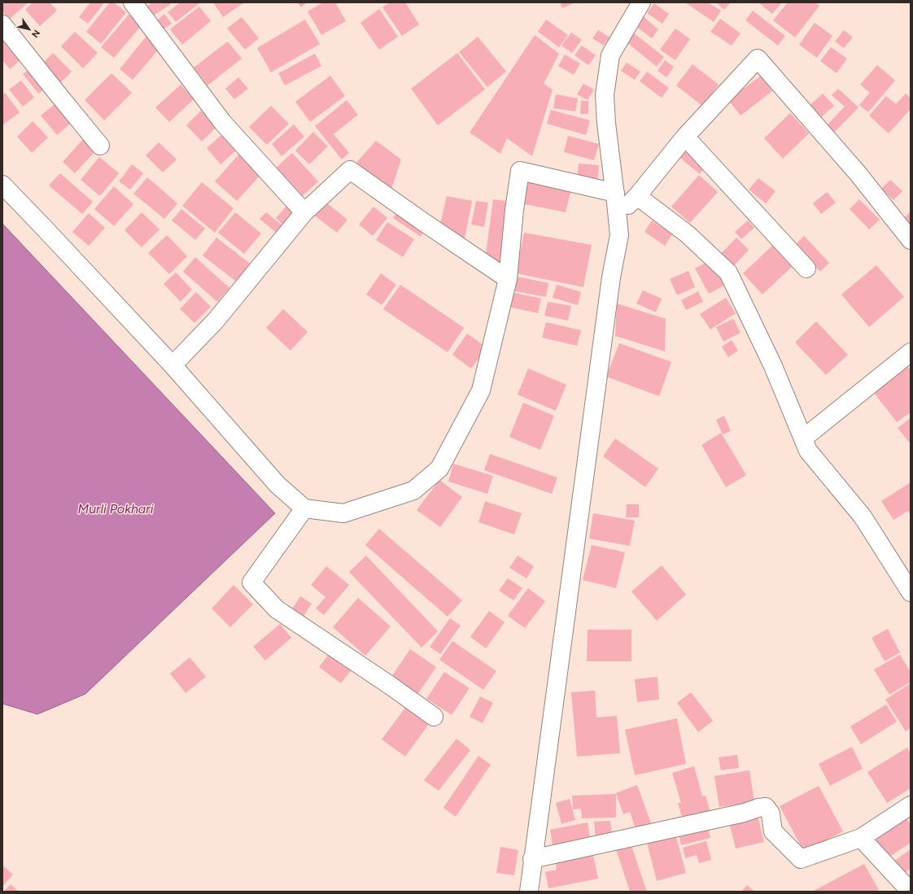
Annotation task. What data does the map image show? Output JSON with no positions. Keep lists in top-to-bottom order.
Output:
{
  "water": ["Murli Pokhari"],
  "north": "bottom right"
}
